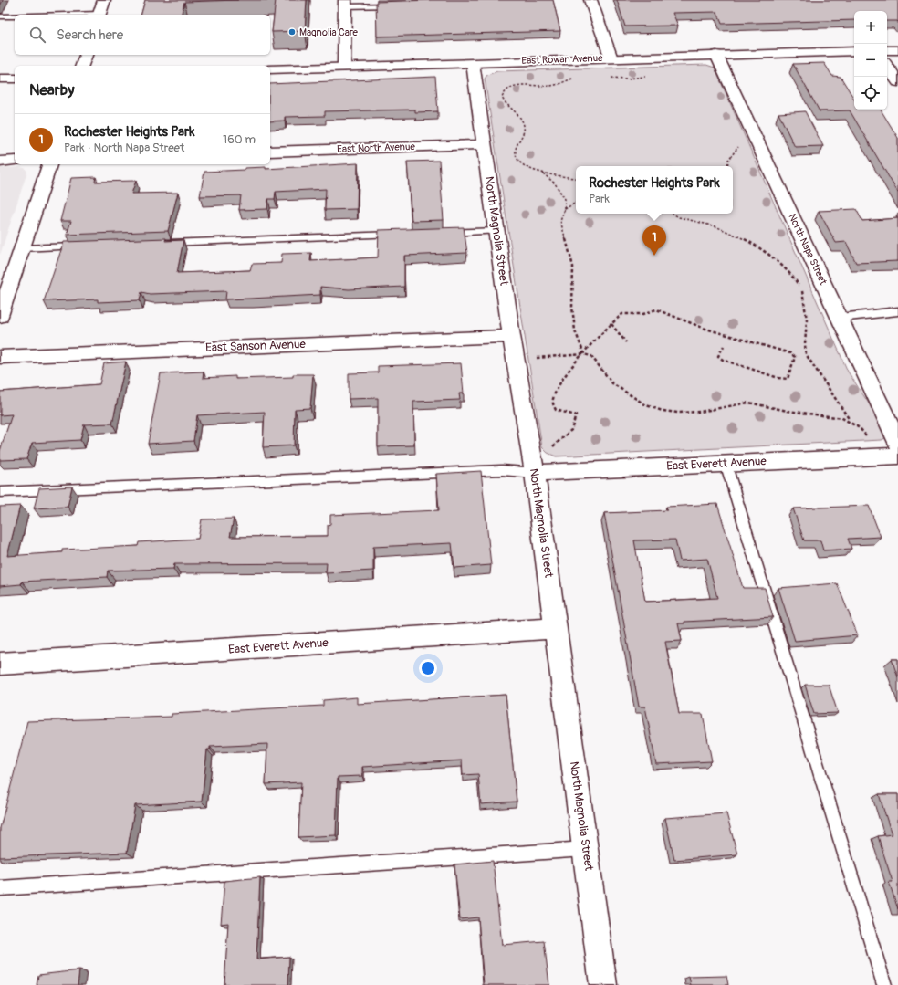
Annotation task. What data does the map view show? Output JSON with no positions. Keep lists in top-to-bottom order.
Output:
{
  "streets": {
    "street": [
      "East Rowan Avenue",
      "East North Avenue",
      "North Magnolia Street",
      "North Napa Street",
      "East Sanson Avenue",
      "East Everett Avenue"
    ]
  },
  "crossings": [
    ["East Rowan Avenue", "North Magnolia Street"],
    ["East Rowan Avenue", "North Napa Street"],
    ["East North Avenue", "North Magnolia Street"],
    ["North Magnolia Street", "East Sanson Avenue"],
    ["North Magnolia Street", "East Everett Avenue"]
  ],
  "places": ["Magnolia Care"],
  "page": {
    "map_buttons": ["+", "−"],
    "search": "Search here",
    "heading": "Nearby",
    "list": [
      {
        "mark": "1",
        "name": "Rochester Heights Park",
        "note": "Park · North Napa Street",
        "value": "160 m"
      }
    ],
    "popup": ["Rochester Heights Park", "Park"],
    "pins": "1"
  }
}
